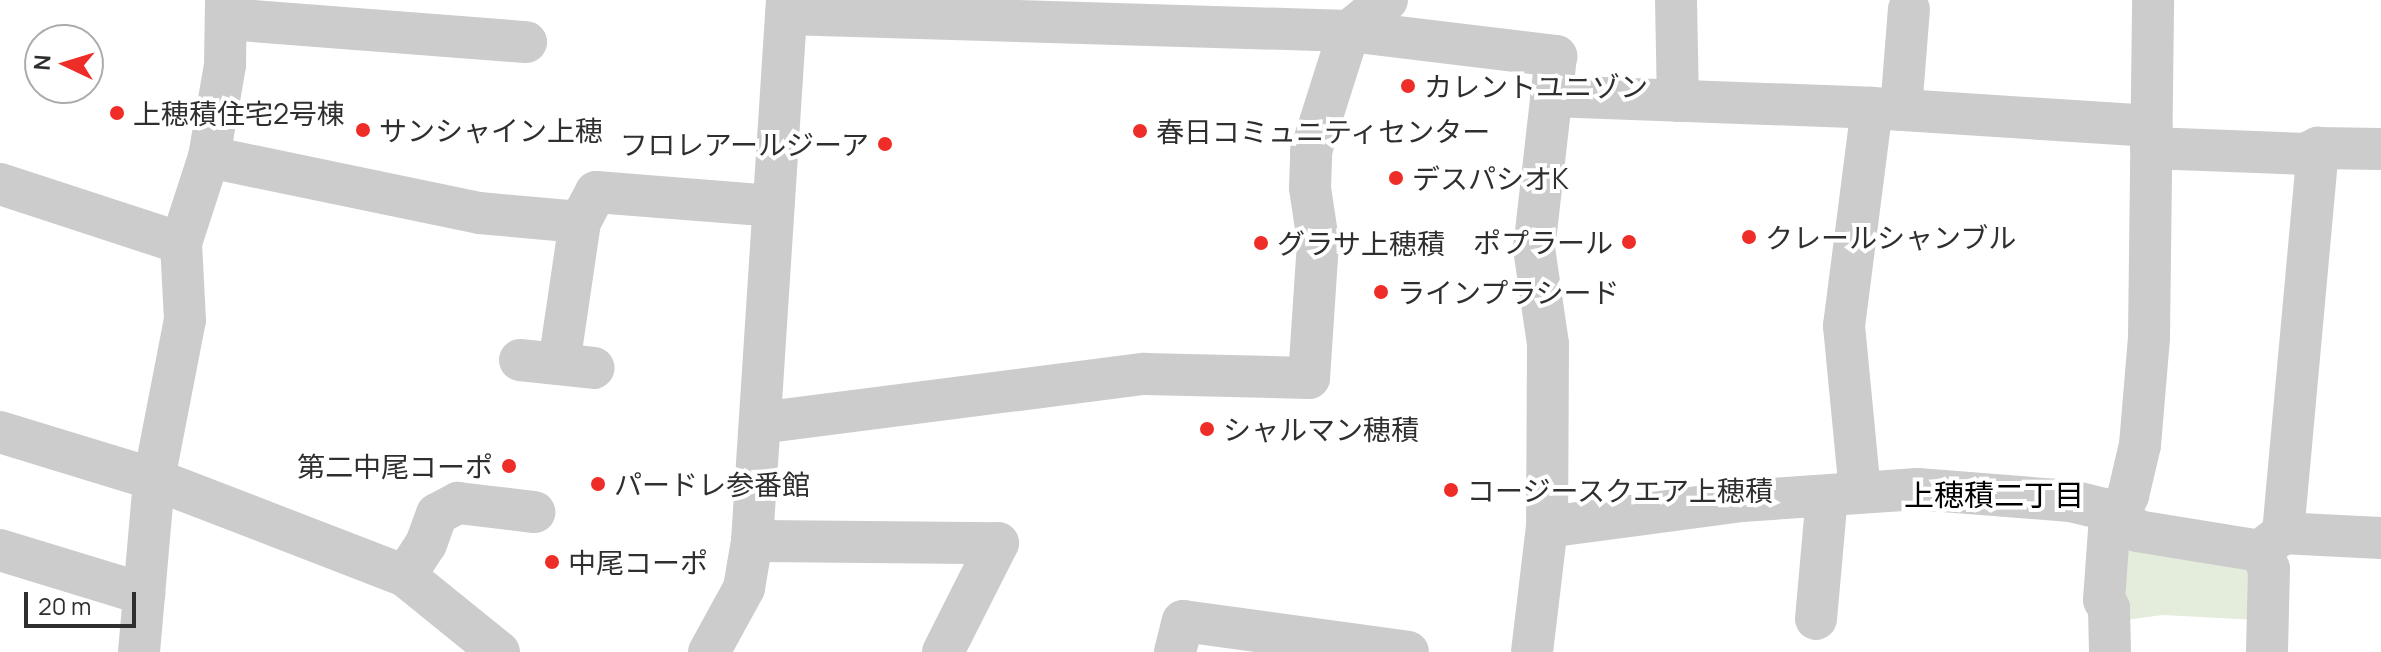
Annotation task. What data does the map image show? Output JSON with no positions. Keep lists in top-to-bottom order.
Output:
{
  "districts": ["上穂積二丁目"],
  "places": [
    "カレントユニゾン",
    "上穂積住宅2号棟",
    "サンシャイン上穂",
    "春日コミュニティセンター",
    "フロレアールジーア",
    "デスパシオK",
    "クレールシャンブル",
    "ポプラール",
    "グラサ上穂積",
    "ラインプラシード",
    "シャルマン穂積",
    "第二中尾コーポ",
    "パードレ参番館",
    "コージースクエア上穂積",
    "中尾コーポ"
  ],
  "scale_bar": "20 m",
  "north": "left"
}
